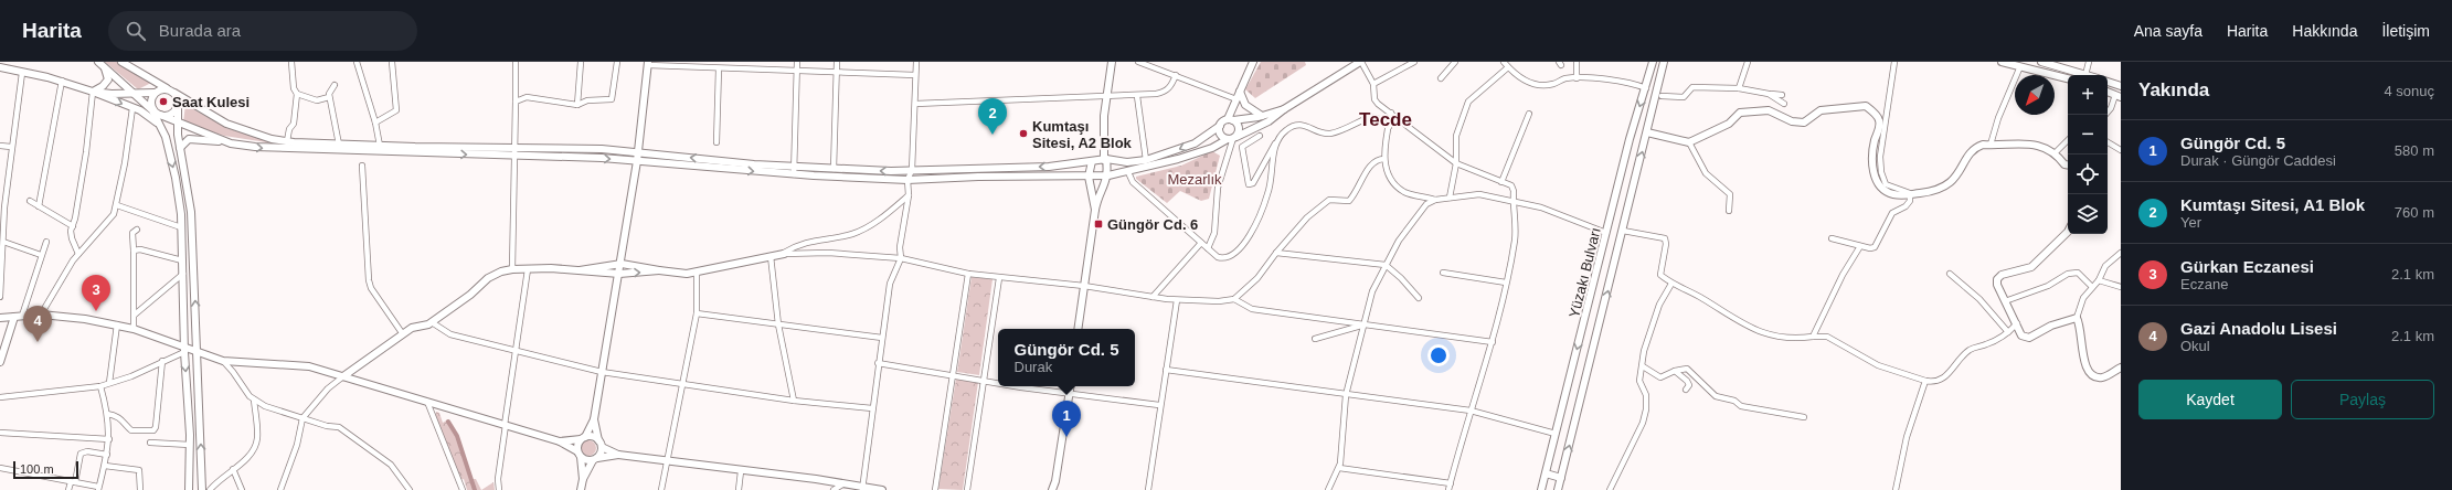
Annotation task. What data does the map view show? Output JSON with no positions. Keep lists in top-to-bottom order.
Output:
{
  "streets": {
    "main road": ["Yüzakı Bulvarı"]
  },
  "districts": ["Tecde"],
  "parks": ["Mezarlık"],
  "places": {
    "other": ["Saat Kulesi", "Kumtaşı Sitesi, A2 Blok"],
    "transit": ["Güngör Cd. 6"]
  },
  "scale_bar": "100 m",
  "north": "bottom left",
  "page": {
    "header": "Harita",
    "search": "Burada ara",
    "nav": [
      "Ana sayfa",
      "Harita",
      "Hakkında",
      "İletişim"
    ],
    "heading": ["Yakında", "4 sonuç"],
    "map_buttons": ["+", "−"],
    "pins": [
      "2",
      "3",
      "4",
      "1"
    ],
    "list": [
      {
        "mark": "1",
        "name": "Güngör Cd. 5",
        "note": "Durak · Güngör Caddesi",
        "value": "580 m"
      },
      {
        "mark": "2",
        "name": "Kumtaşı Sitesi, A1 Blok",
        "note": "Yer",
        "value": "760 m"
      },
      {
        "mark": "3",
        "name": "Gürkan Eczanesi",
        "note": "Eczane",
        "value": "2.1 km"
      },
      {
        "mark": "4",
        "name": "Gazi Anadolu Lisesi",
        "note": "Okul",
        "value": "2.1 km"
      }
    ],
    "popup": ["Güngör Cd. 5", "Durak"],
    "buttons": ["Kaydet", "Paylaş"],
    "scale": "100 m"
  }
}
